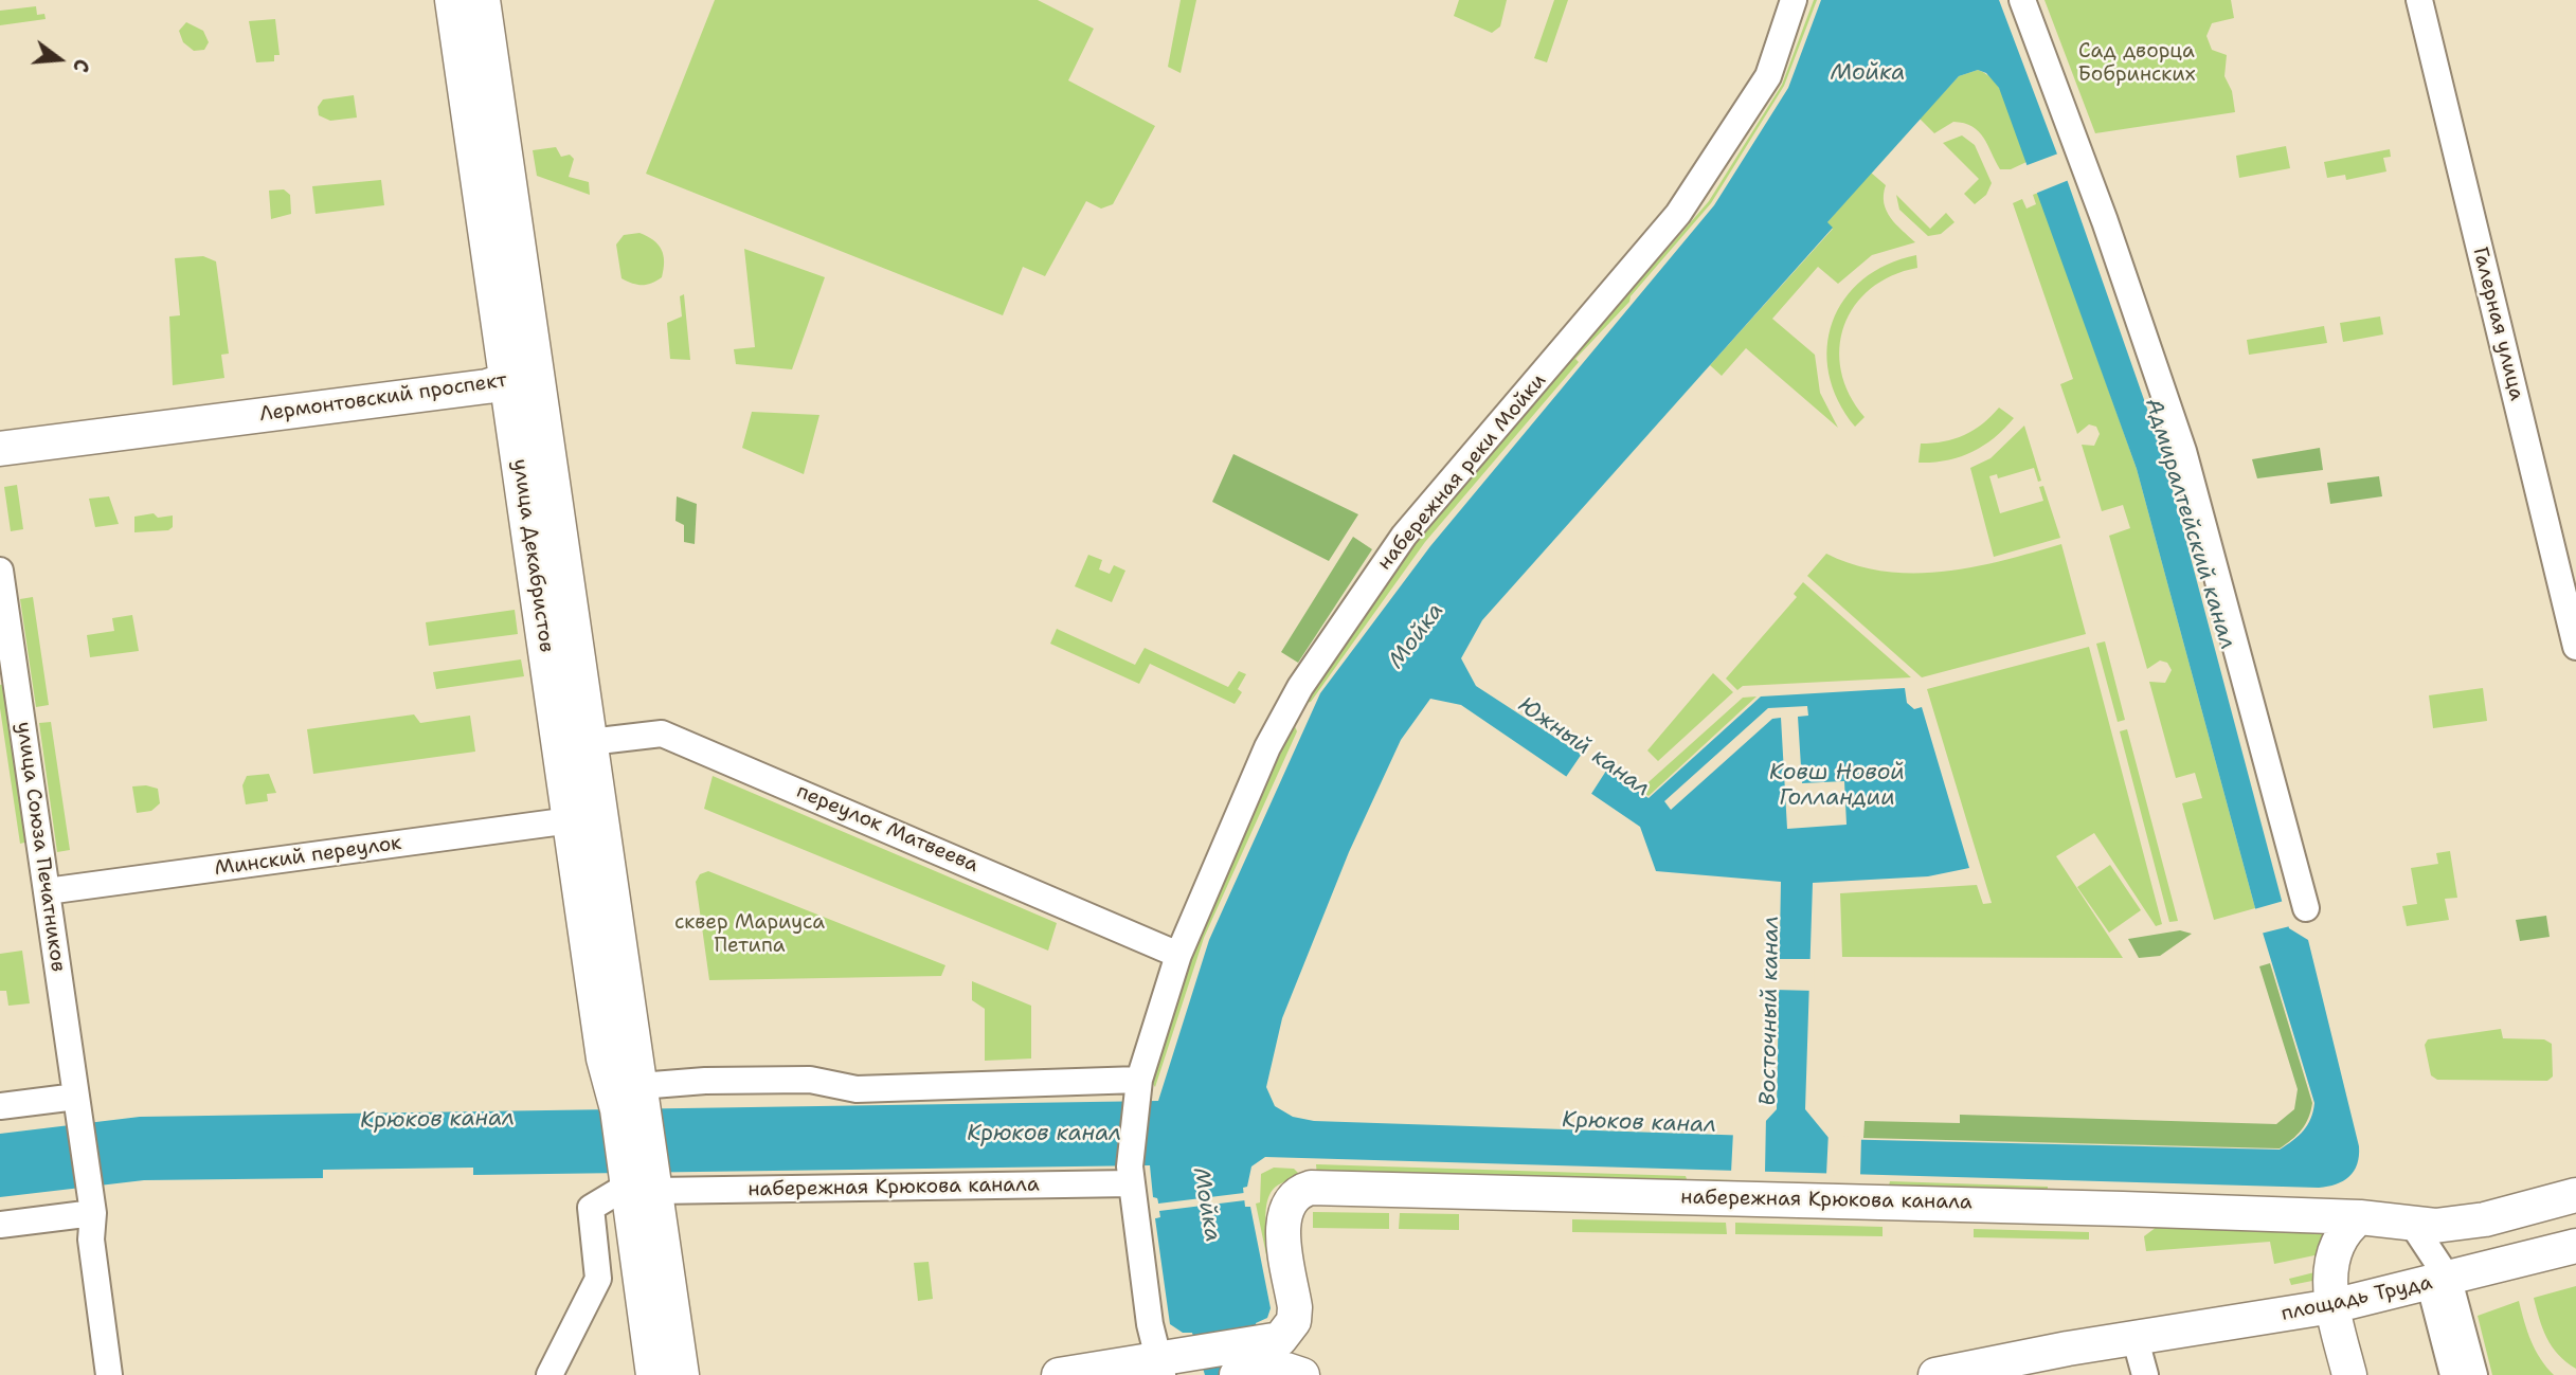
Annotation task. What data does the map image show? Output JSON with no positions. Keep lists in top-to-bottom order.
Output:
{
  "streets": {
    "main road": [
      "Лермонтовский проспект",
      "улица Декабристов",
      "набережная Крюкова канала",
      "площадь Труда"
    ],
    "street": [
      "Галерная улица",
      "набережная реки Мойки",
      "переулок Матвеева",
      "улица Союза Печатников",
      "Минский переулок"
    ]
  },
  "crossings": [
    ["Лермонтовский проспект", "улица Декабристов"],
    ["набережная реки Мойки", "переулок Матвеева"],
    ["набережная реки Мойки", "набережная Крюкова канала"],
    ["улица Декабристов", "переулок Матвеева"],
    ["улица Декабристов", "Минский переулок"],
    ["улица Союза Печатников", "Минский переулок"]
  ],
  "water": [
    "Мойка",
    "Адмиралтейский канал",
    "Южный канал",
    "Ковш Новой Голландии",
    "Восточный канал",
    "Крюков канал"
  ],
  "parks": ["Сад дворца Бобринских", "сквер Мариуса Петипа"],
  "north": "right"
}
